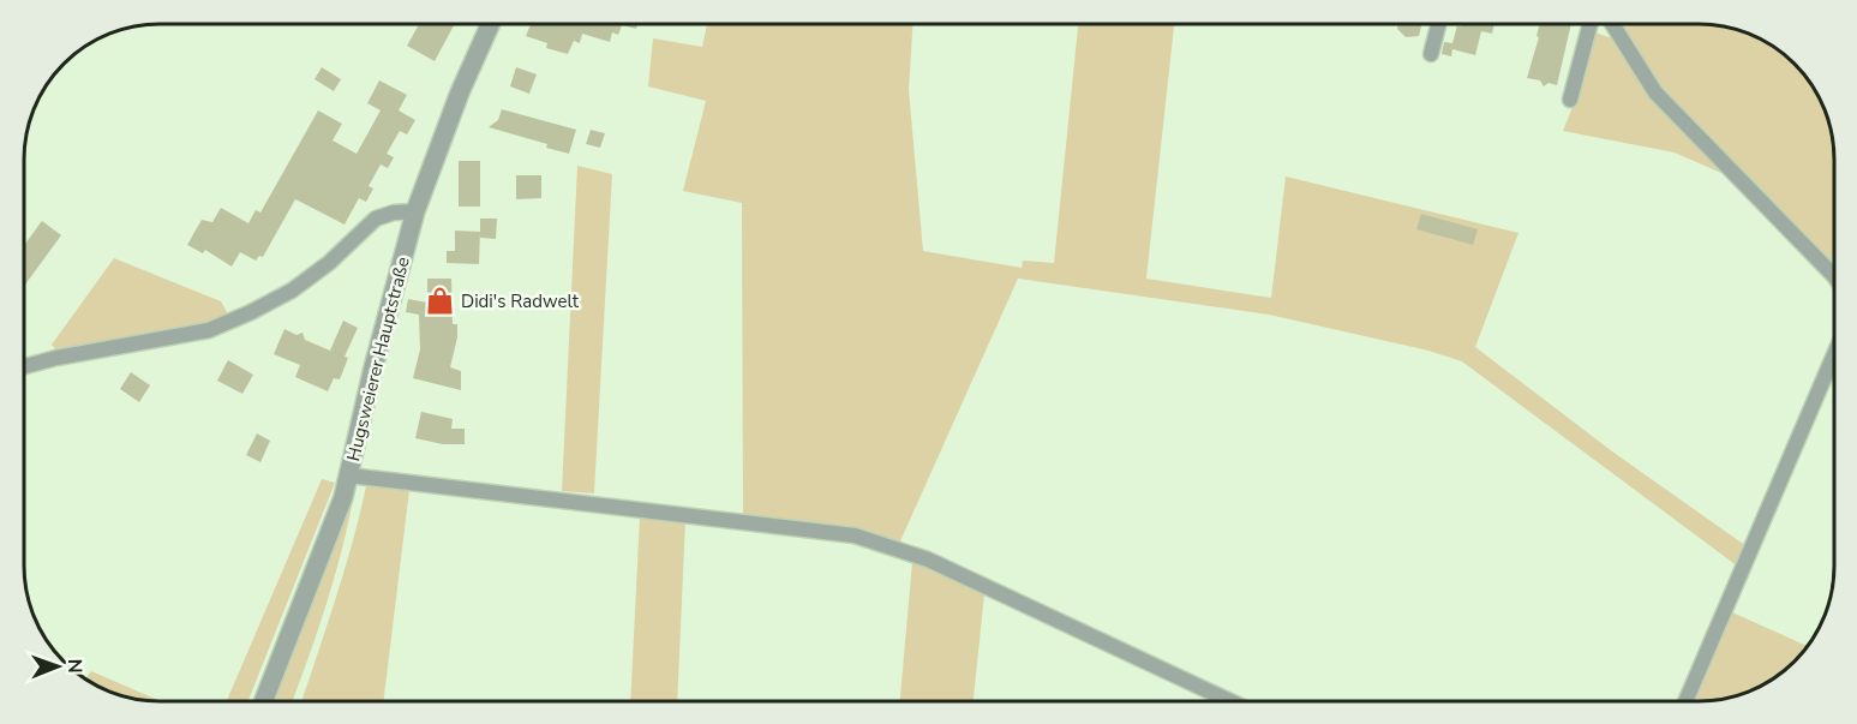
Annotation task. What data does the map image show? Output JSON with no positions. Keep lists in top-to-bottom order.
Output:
{
  "streets": {
    "street": ["Hugsweierer Hauptstraße"]
  },
  "places": {
    "shop": ["Didi's Radwelt"]
  },
  "north": "right"
}
